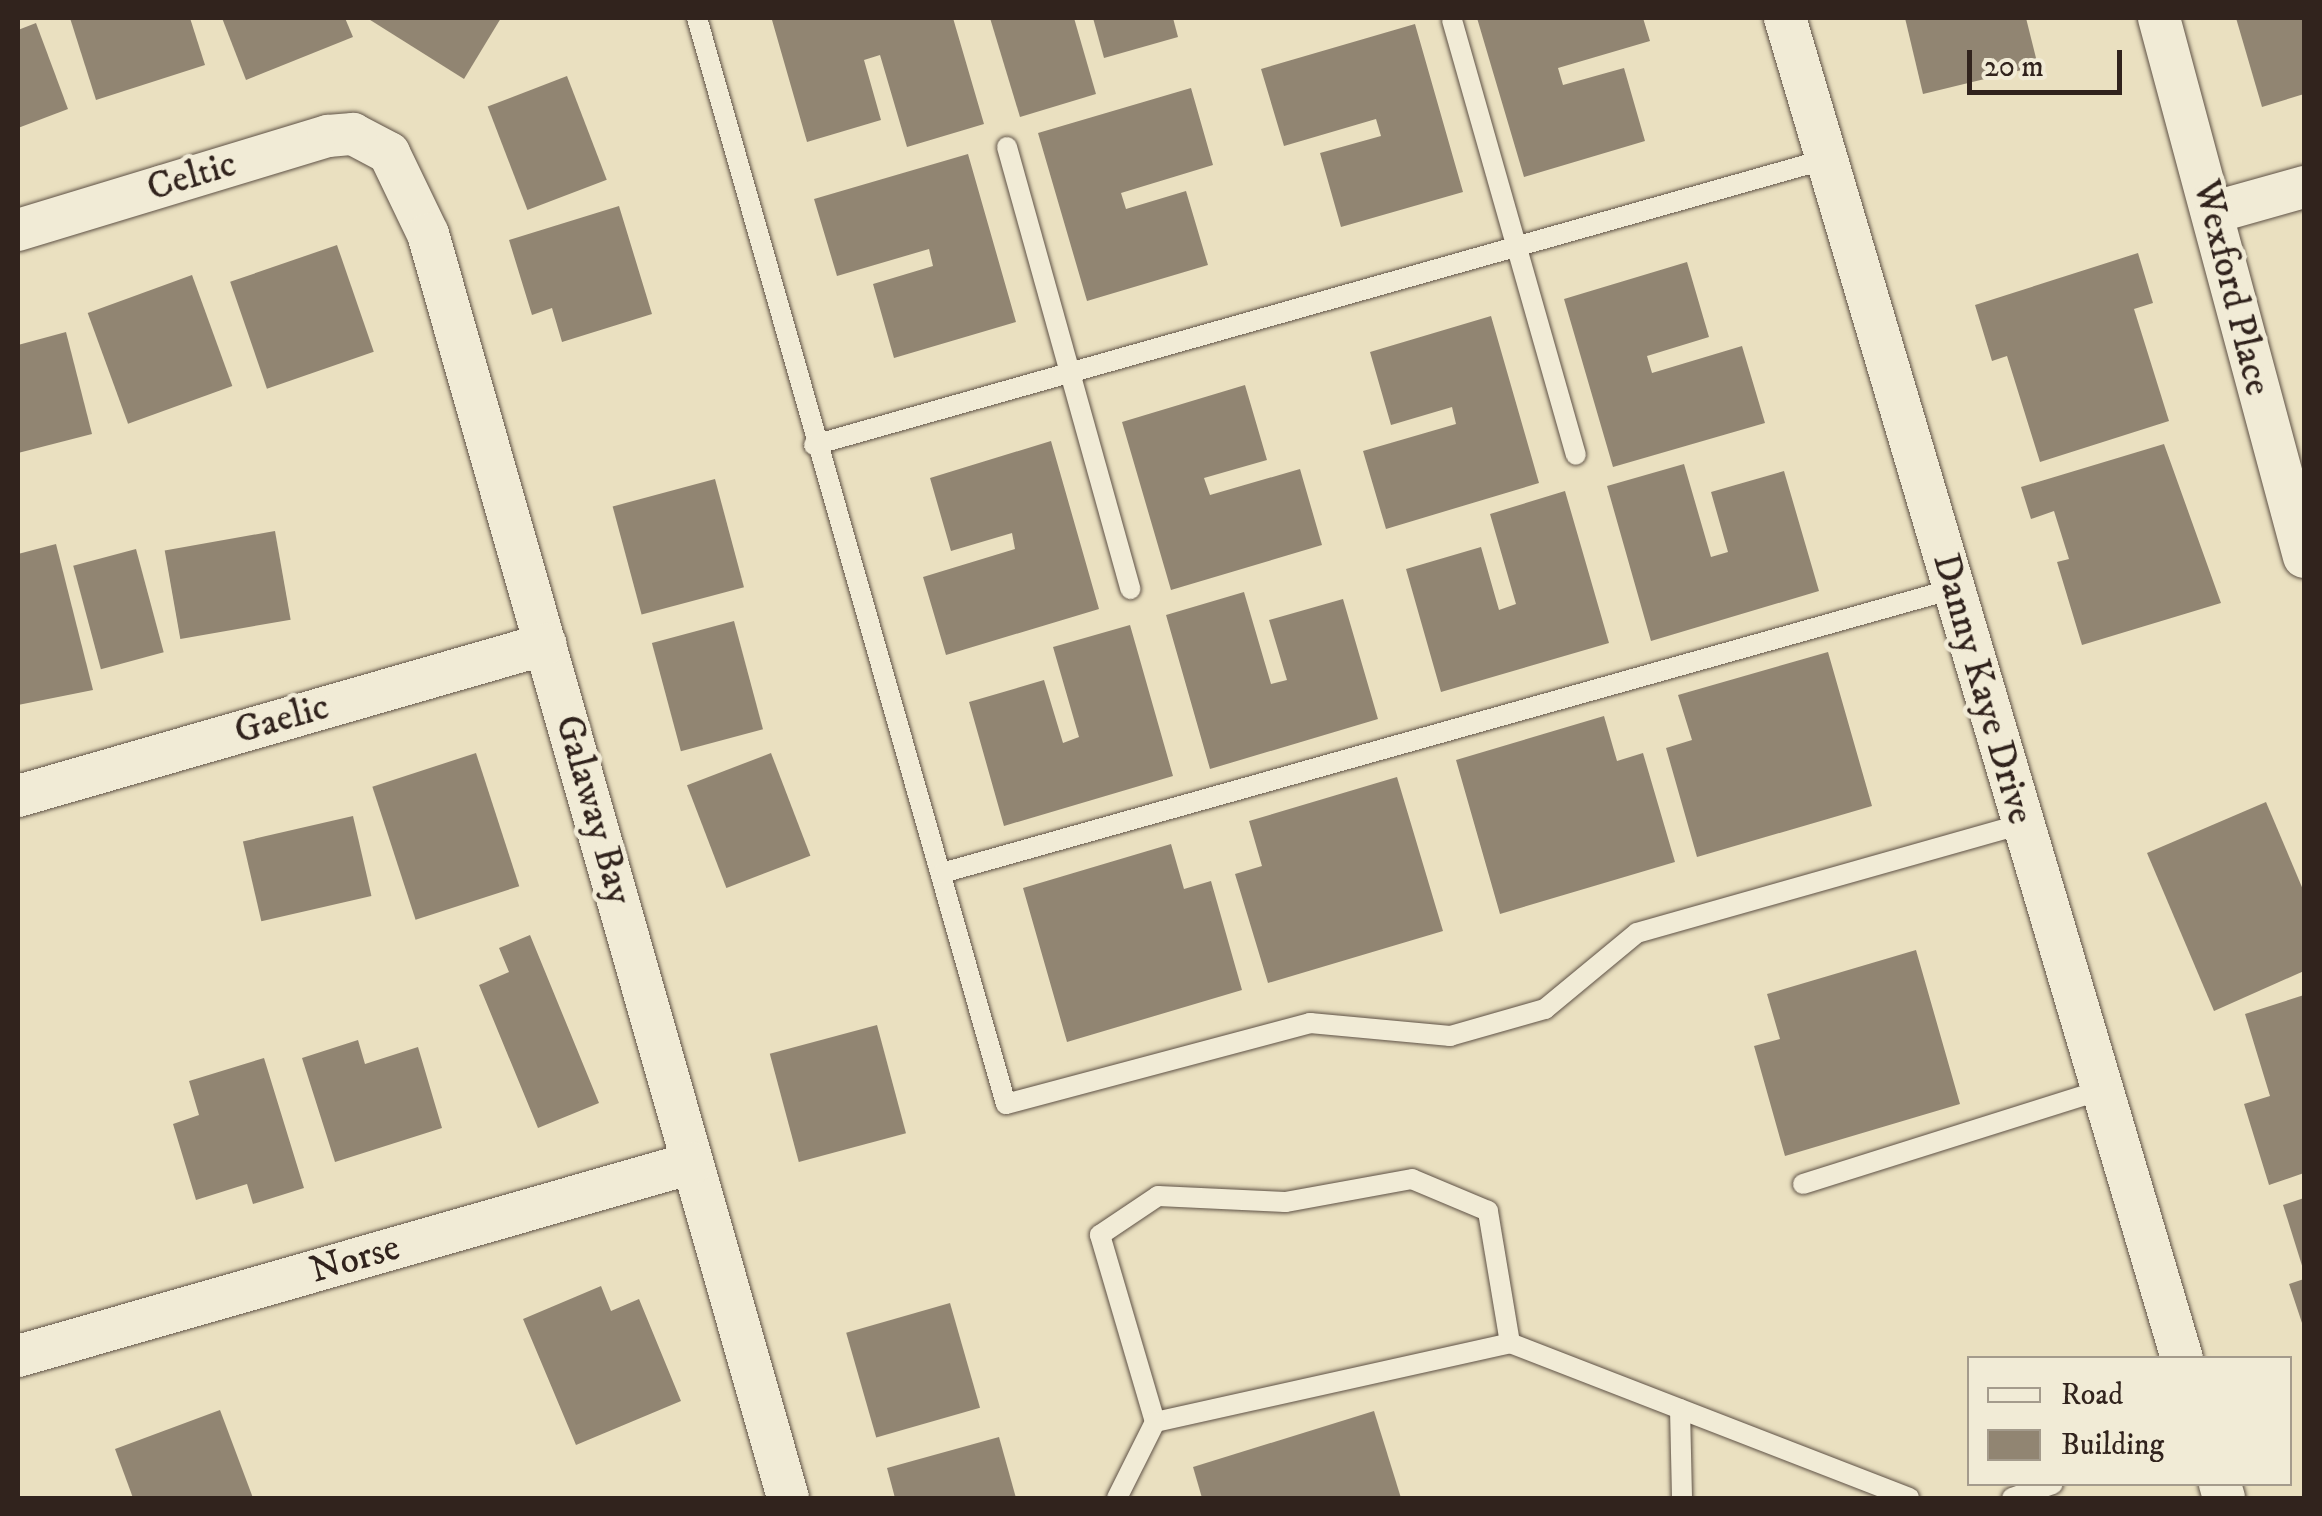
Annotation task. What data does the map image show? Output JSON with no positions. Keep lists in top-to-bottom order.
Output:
{
  "streets": {
    "street": [
      "Celtic",
      "Wexford Place",
      "Danny Kaye Drive",
      "Gaelic",
      "Galaway Bay",
      "Norse"
    ]
  },
  "crossings": [
    ["Celtic", "Galaway Bay"],
    ["Gaelic", "Galaway Bay"],
    ["Galaway Bay", "Norse"]
  ],
  "legend": ["Road", "Building"],
  "scale_bar": "20 m"
}
